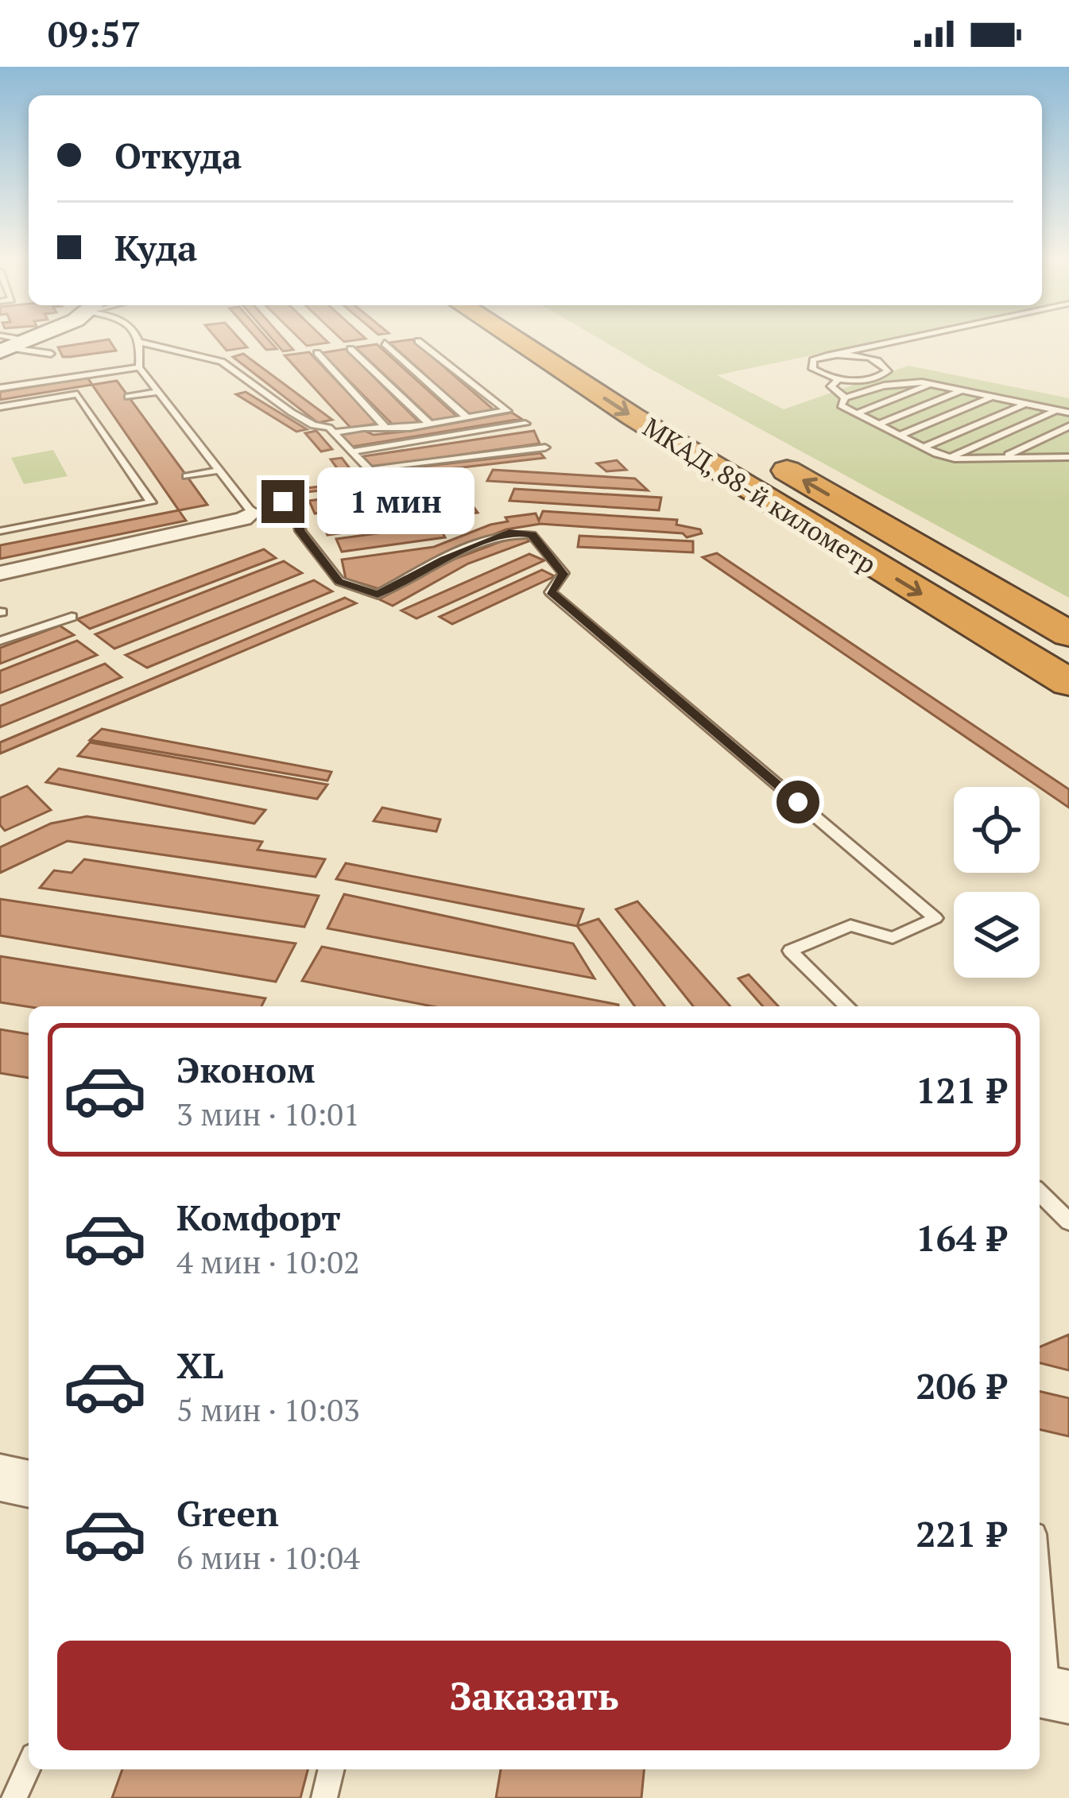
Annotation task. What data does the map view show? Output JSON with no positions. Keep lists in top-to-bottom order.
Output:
{
  "streets": {
    "highway": ["МКАД, 88-й километр"]
  },
  "page": {
    "status": "09:57",
    "banner": ["Откуда", "Куда"],
    "bubble": "1 мин",
    "list": [
      {
        "name": "Эконом",
        "note": "3 мин · 10:01",
        "value": "121 ₽"
      },
      {
        "name": "Комфорт",
        "note": "4 мин · 10:02",
        "value": "164 ₽"
      },
      {
        "name": "XL",
        "note": "5 мин · 10:03",
        "value": "206 ₽"
      },
      {
        "name": "Green",
        "note": "6 мин · 10:04",
        "value": "221 ₽"
      }
    ],
    "buttons": "Заказать"
  }
}
